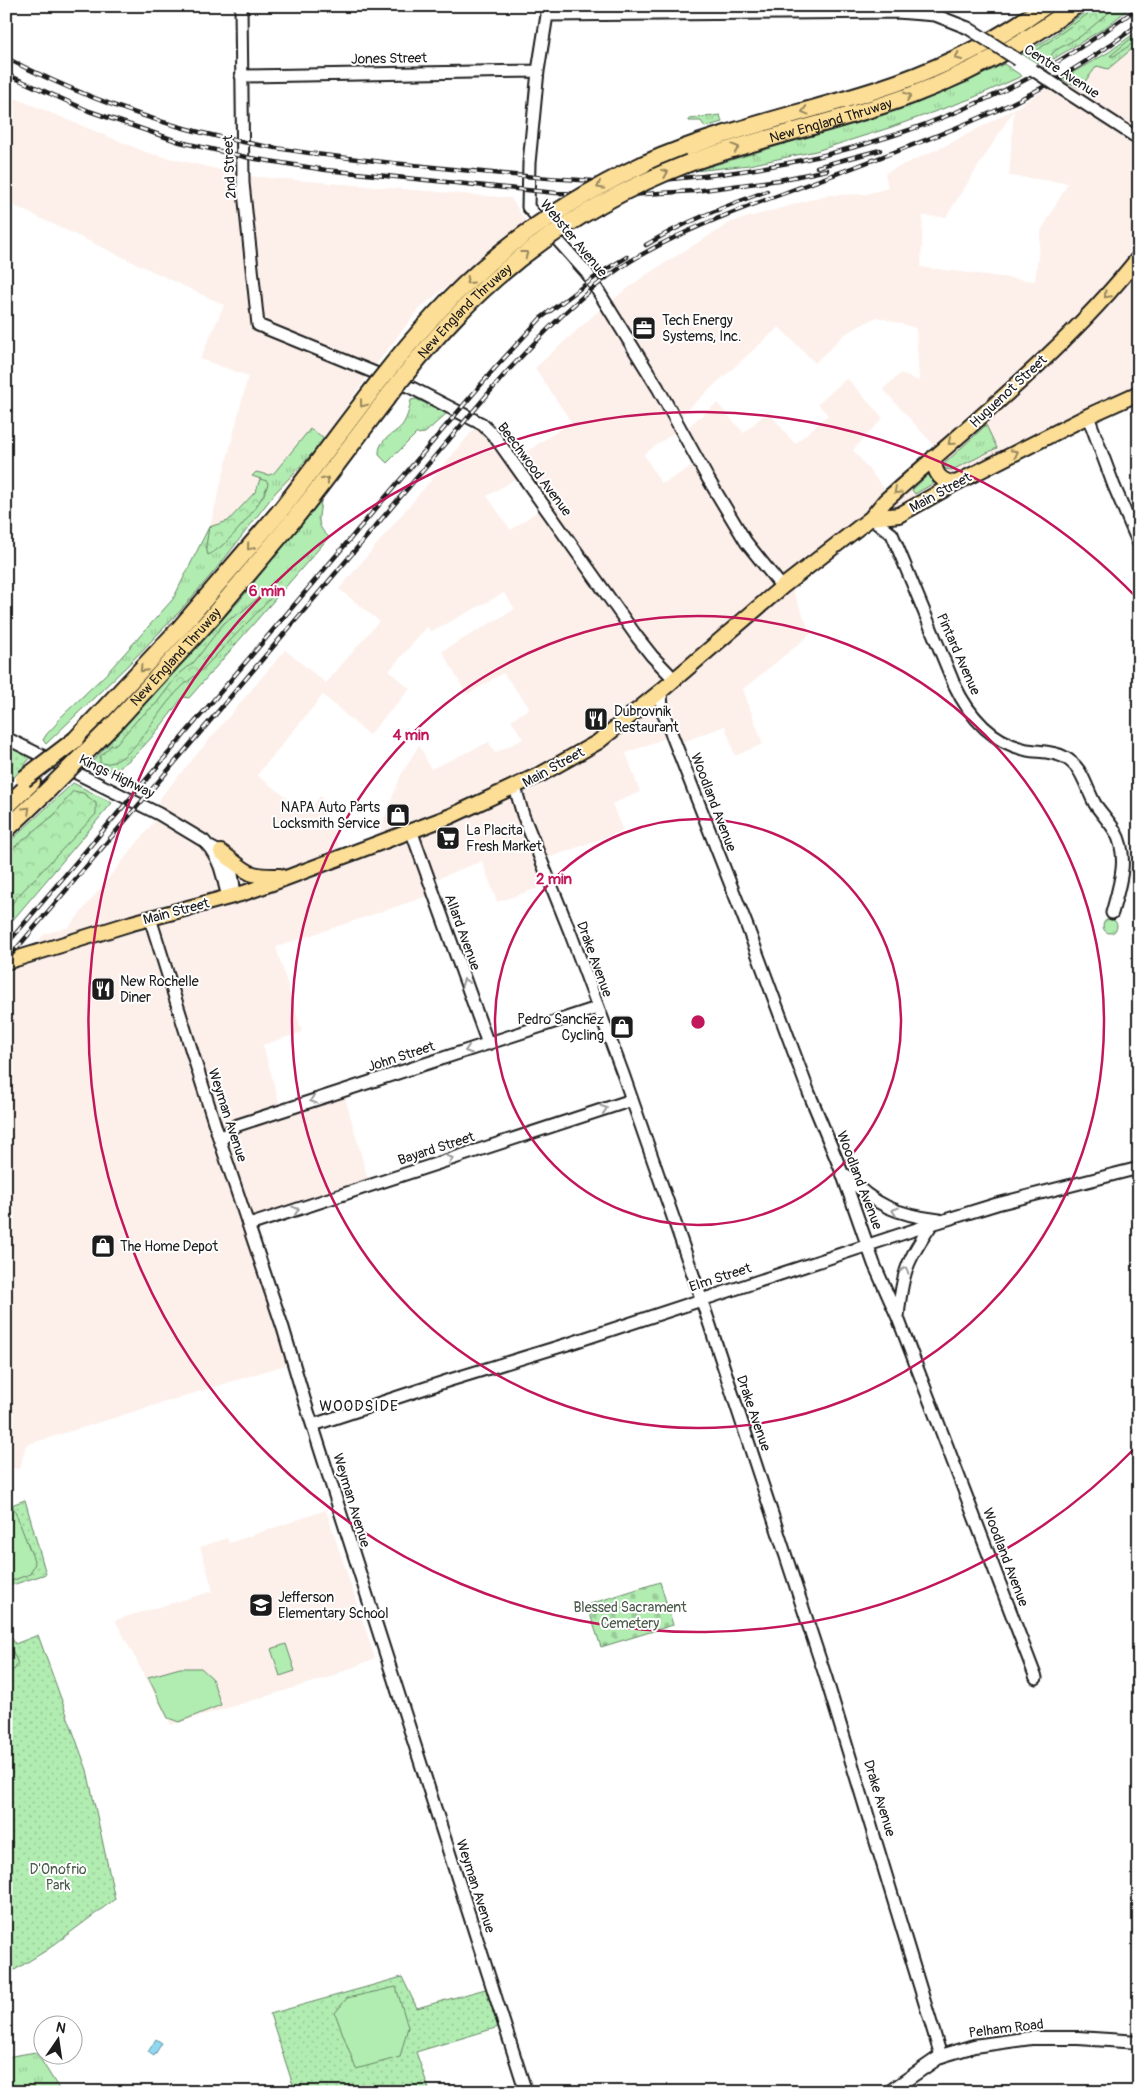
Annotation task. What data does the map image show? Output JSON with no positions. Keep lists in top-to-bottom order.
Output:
{
  "streets": {
    "highway": ["New England Thruway"],
    "main road": ["Huguenot Street", "Main Street", "Pelham Road"],
    "street": [
      "Jones Street",
      "Centre Avenue",
      "2nd Street",
      "Webster Avenue",
      "Beechwood Avenue",
      "Pintard Avenue",
      "Kings Highway",
      "Woodland Avenue",
      "Allard Avenue",
      "Drake Avenue",
      "John Street",
      "Weyman Avenue",
      "Bayard Street",
      "Elm Street"
    ]
  },
  "crossings": [
    ["Jones Street", "2nd Street"],
    ["Jones Street", "Webster Avenue"],
    ["Centre Avenue", "Webster Avenue"],
    ["2nd Street", "Beechwood Avenue"],
    ["Webster Avenue", "Main Street"],
    ["Huguenot Street", "Main Street"],
    ["Huguenot Street", "Pintard Avenue"],
    ["Beechwood Avenue", "Main Street"],
    ["Main Street", "Pintard Avenue"],
    ["Main Street", "Kings Highway"],
    ["Main Street", "Woodland Avenue"],
    ["Main Street", "Allard Avenue"],
    ["Main Street", "Drake Avenue"],
    ["Main Street", "Weyman Avenue"],
    ["Woodland Avenue", "Elm Street"],
    ["Allard Avenue", "John Street"],
    ["Drake Avenue", "John Street"],
    ["Drake Avenue", "Bayard Street"],
    ["Drake Avenue", "Elm Street"],
    ["Drake Avenue", "Pelham Road"],
    ["John Street", "Weyman Avenue"],
    ["Weyman Avenue", "Bayard Street"],
    ["Weyman Avenue", "Elm Street"]
  ],
  "one_way": [
    "Huguenot Street",
    "Allard Avenue",
    "John Street",
    "Bayard Street"
  ],
  "districts": ["WOODSIDE"],
  "parks": ["Blessed Sacrament Cemetery", "D'Onofrio Park"],
  "places": {
    "office": ["Tech Energy Systems, Inc."],
    "restaurant": ["Dubrovnik Restaurant", "New Rochelle Diner"],
    "shop": ["NAPA Auto Parts Locksmith Service", "Pedro Sanchez Cycling", "The Home Depot"],
    "supermarket": ["La Placita Fresh Market"],
    "school or university": ["Jefferson Elementary School"]
  },
  "north": "top",
  "rings": ["6 min", "4 min", "2 min"]
}
